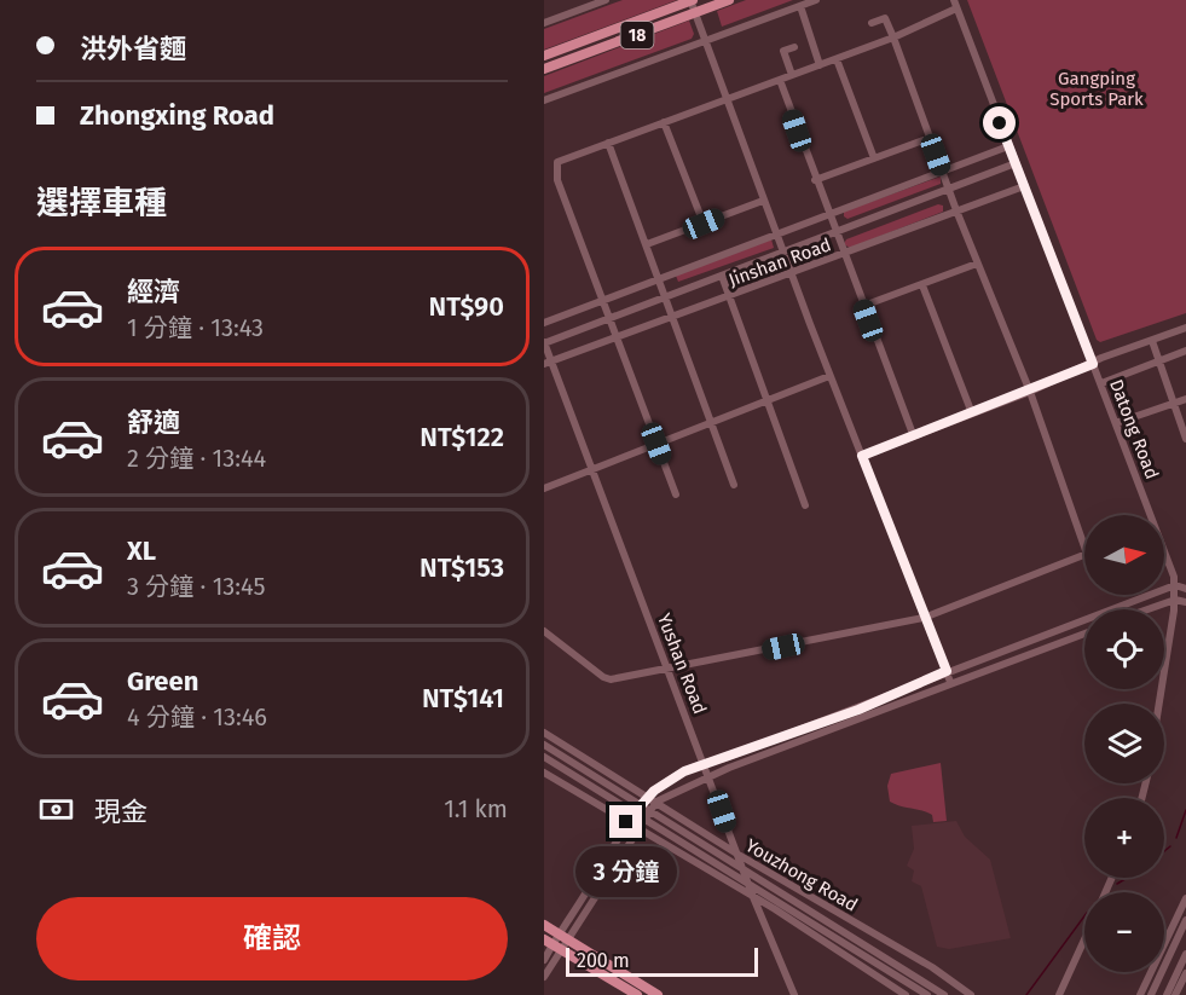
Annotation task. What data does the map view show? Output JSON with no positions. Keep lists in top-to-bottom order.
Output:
{
  "streets": {
    "main road": ["18"],
    "street": [
      "Jinshan Road",
      "Datong Road",
      "Yushan Road",
      "Youzhong Road"
    ]
  },
  "crossings": [
    ["Jinshan Road", "Datong Road"],
    ["Jinshan Road", "Yushan Road"],
    ["Yushan Road", "Youzhong Road"]
  ],
  "parks": ["Gangping Sports Park"],
  "scale_bar": "200 m",
  "north": "right",
  "page": {
    "banner": ["洪外省麵", "Zhongxing Road"],
    "heading": "選擇車種",
    "list": [
      {
        "name": "經濟",
        "note": "1 分鐘 · 13:43",
        "value": "NT$90"
      },
      {
        "name": "舒適",
        "note": "2 分鐘 · 13:44",
        "value": "NT$122"
      },
      {
        "name": "XL",
        "note": "3 分鐘 · 13:45",
        "value": "NT$153"
      },
      {
        "name": "Green",
        "note": "4 分鐘 · 13:46",
        "value": "NT$141"
      }
    ],
    "map_buttons": ["+", "−"],
    "pay": ["現金", "1.1 km"],
    "bubble": "3 分鐘",
    "buttons": "確認",
    "scale": "200 m"
  }
}
